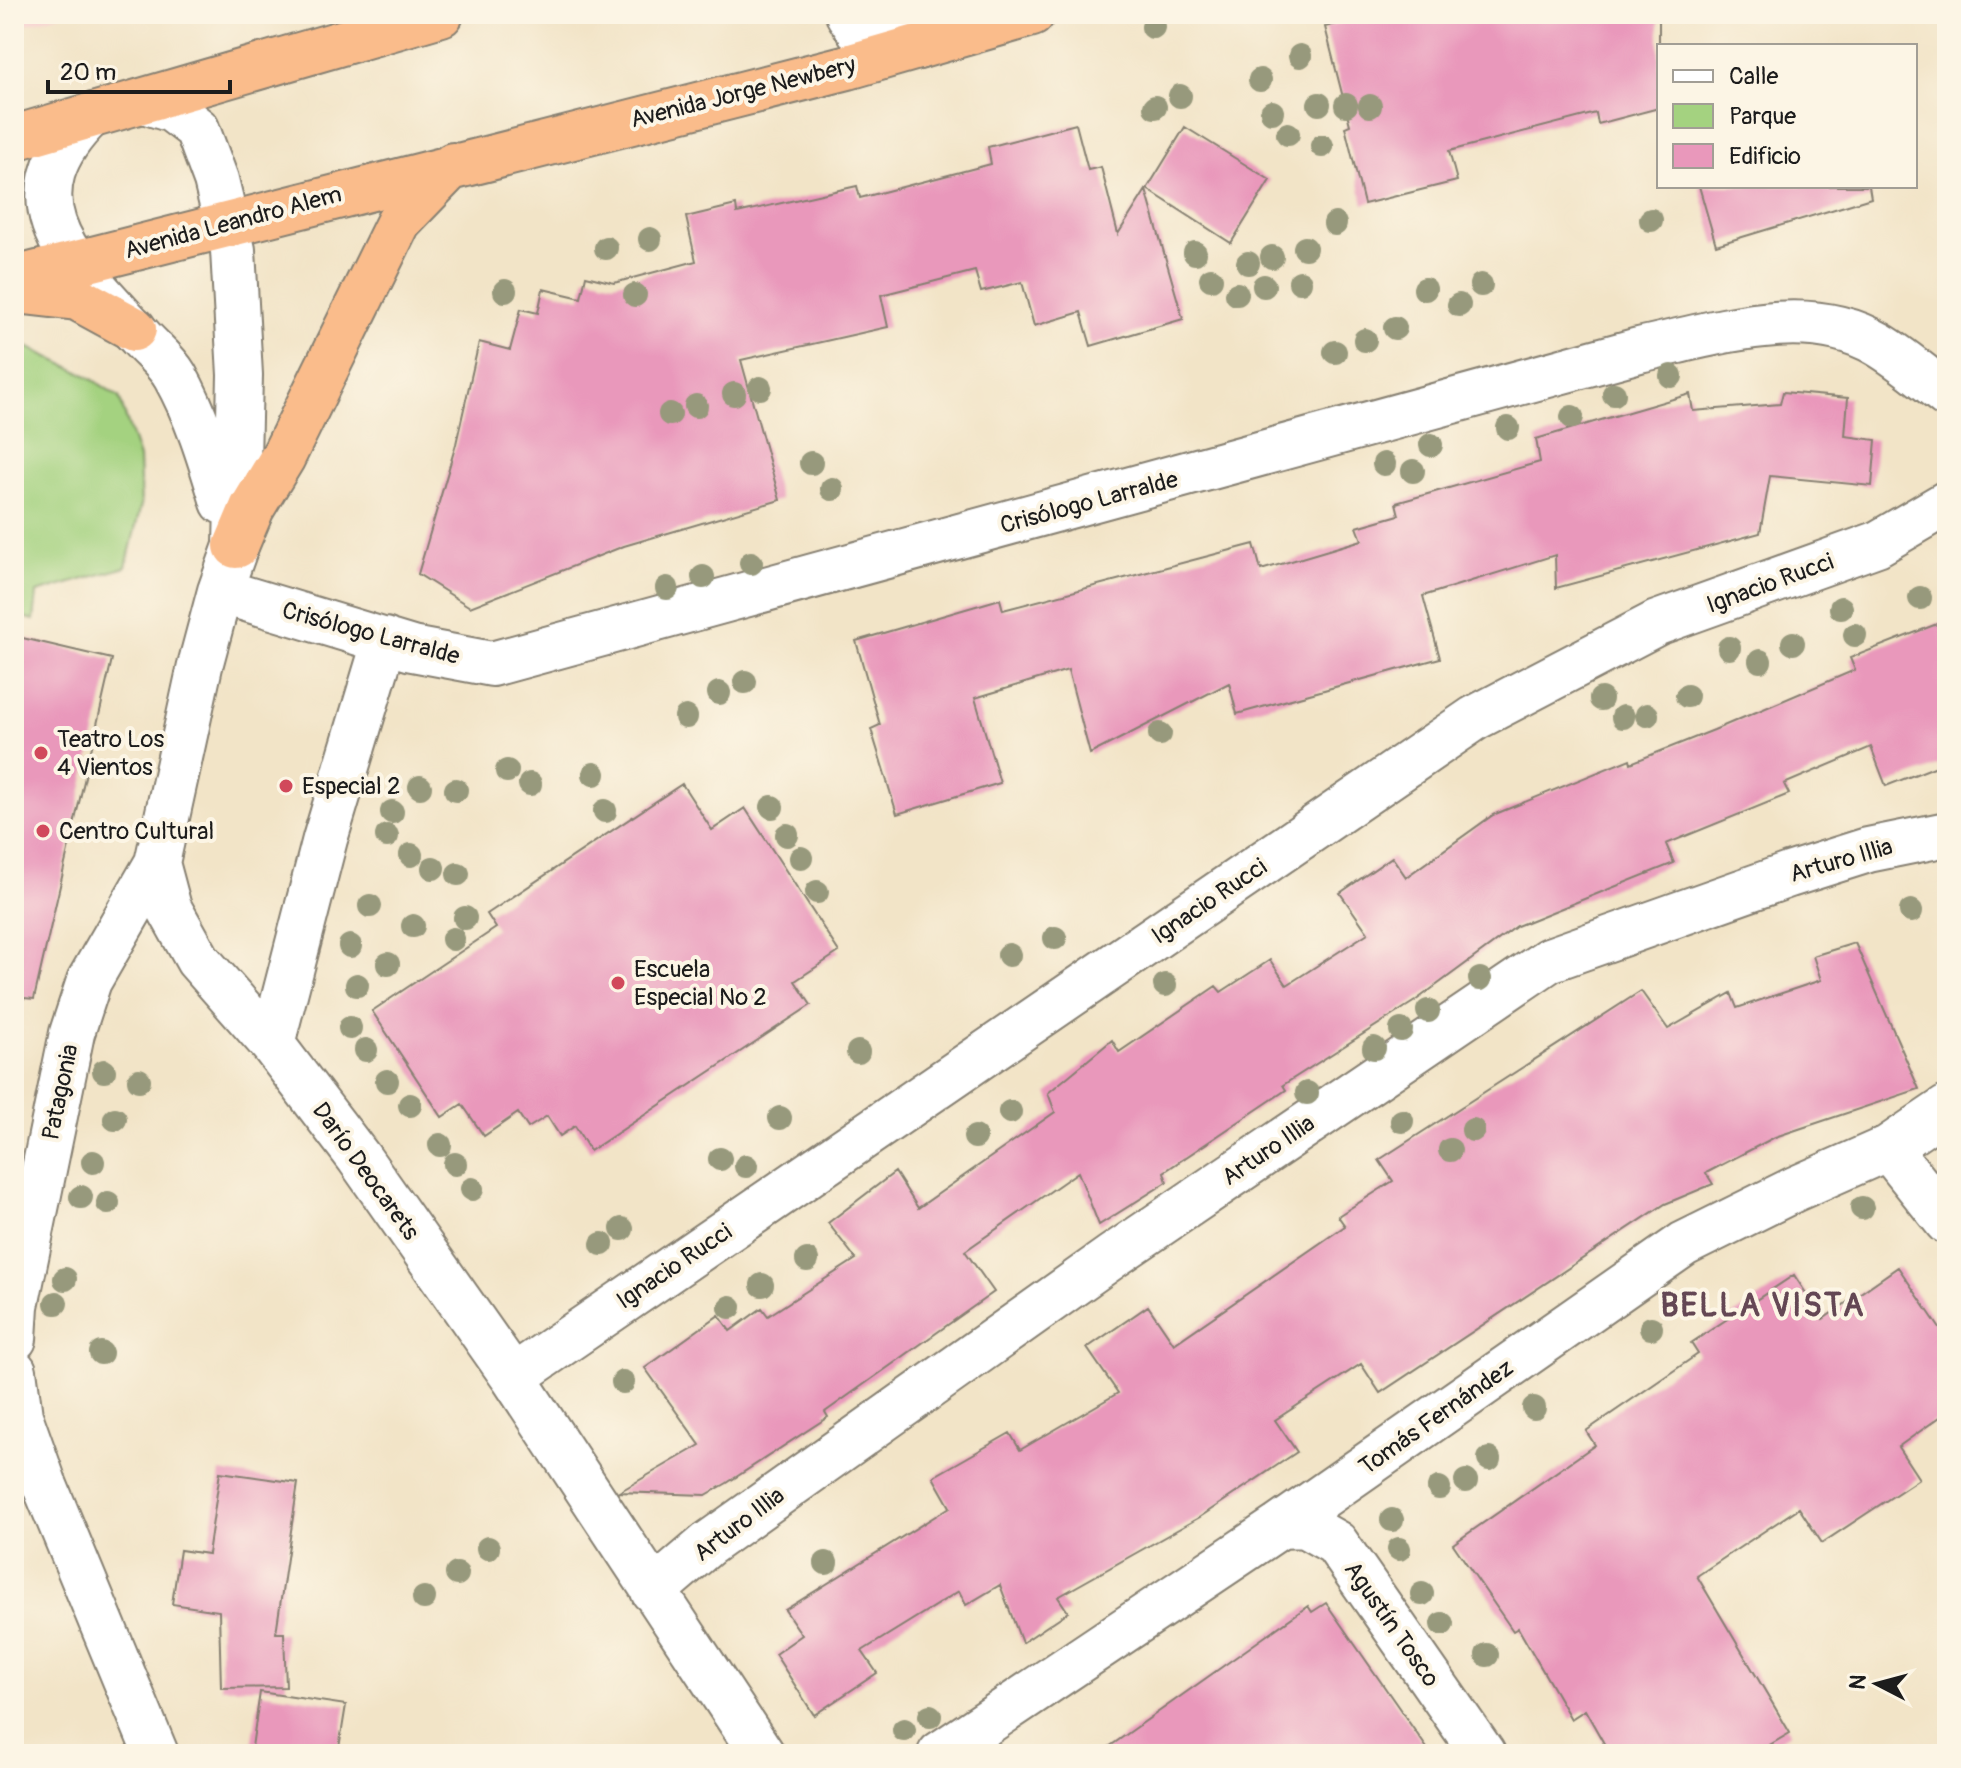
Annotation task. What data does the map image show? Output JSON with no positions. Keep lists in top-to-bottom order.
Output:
{
  "streets": {
    "highway": ["Avenida Jorge Newbery", "Avenida Leandro Alem"],
    "street": [
      "Crisólogo Larralde",
      "Ignacio Rucci",
      "Arturo Illia",
      "Patagonia",
      "Darío Deocarets",
      "Tomás Fernández",
      "Agustín Tosco"
    ]
  },
  "crossings": [
    ["Avenida Jorge Newbery", "Avenida Leandro Alem"],
    ["Avenida Leandro Alem", "Darío Deocarets"],
    ["Crisólogo Larralde", "Darío Deocarets"],
    ["Ignacio Rucci", "Darío Deocarets"],
    ["Arturo Illia", "Darío Deocarets"],
    ["Patagonia", "Darío Deocarets"],
    ["Tomás Fernández", "Agustín Tosco"]
  ],
  "districts": ["BELLA VISTA"],
  "places": [
    "Teatro Los 4 Vientos",
    "Especial 2",
    "Centro Cultural",
    "Escuela Especial Nº 2"
  ],
  "legend": ["Calle", "Parque", "Edificio"],
  "scale_bar": "20 m",
  "north": "left"
}
